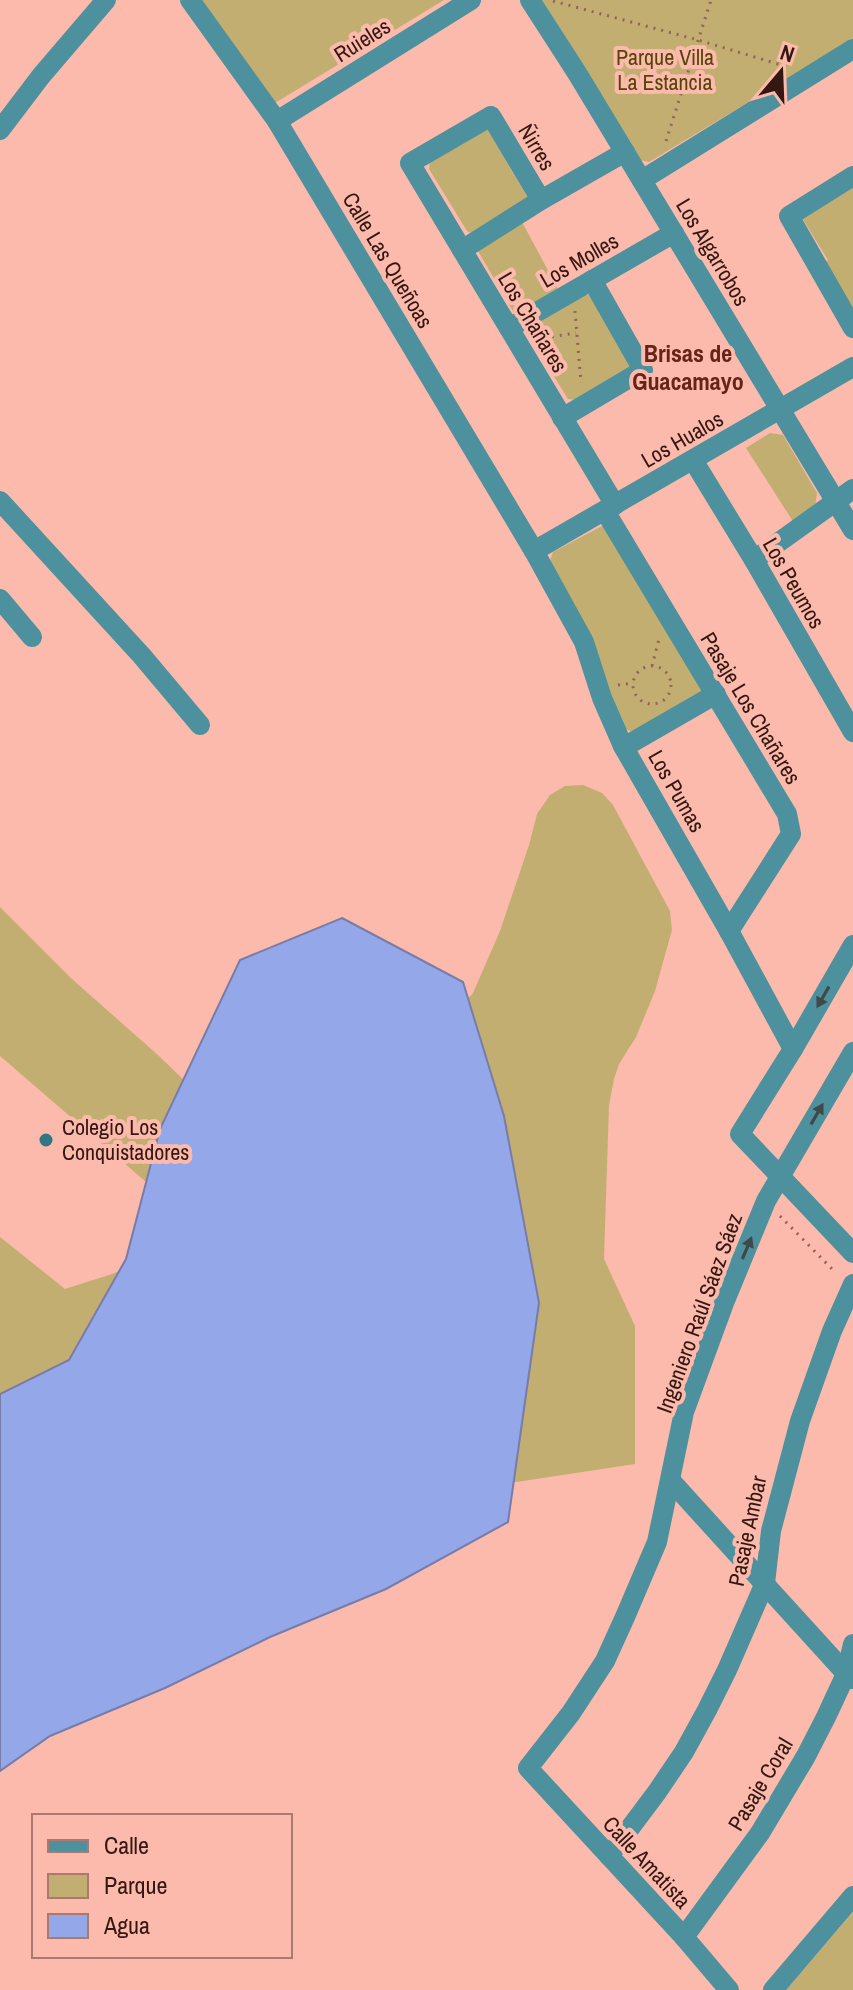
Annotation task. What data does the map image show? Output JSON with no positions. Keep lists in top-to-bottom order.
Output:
{
  "streets": {
    "street": [
      "Ruieles",
      "Ñirres",
      "Los Algarrobos",
      "Calle Las Queñoas",
      "Los Molles",
      "Los Chañares",
      "Los Hualos",
      "Los Peumos",
      "Pasaje Los Chañares",
      "Los Pumas",
      "Ingeniero Raúl Sáez Sáez",
      "Pasaje Ambar",
      "Pasaje Coral",
      "Calle Amatista"
    ]
  },
  "crossings": [
    ["Ruieles", "Calle Las Queñoas"],
    ["Ñirres", "Los Chañares"],
    ["Los Algarrobos", "Los Molles"],
    ["Los Algarrobos", "Los Hualos"],
    ["Calle Las Queñoas", "Los Hualos"],
    ["Calle Las Queñoas", "Los Pumas"],
    ["Los Molles", "Los Chañares"],
    ["Los Chañares", "Los Hualos"],
    ["Los Chañares", "Pasaje Los Chañares"],
    ["Los Hualos", "Los Peumos"],
    ["Los Hualos", "Pasaje Los Chañares"],
    ["Los Hualos", "Los Pumas"],
    ["Pasaje Los Chañares", "Los Pumas"],
    ["Ingeniero Raúl Sáez Sáez", "Calle Amatista"],
    ["Pasaje Ambar", "Calle Amatista"],
    ["Pasaje Coral", "Calle Amatista"]
  ],
  "one_way": ["Ingeniero Raúl Sáez Sáez"],
  "districts": ["Brisas de Guacamayo"],
  "parks": ["Parque Villa La Estancia"],
  "places": ["Colegio Los Conquistadores"],
  "legend": ["Calle", "Parque", "Agua"],
  "north": "top"
}
